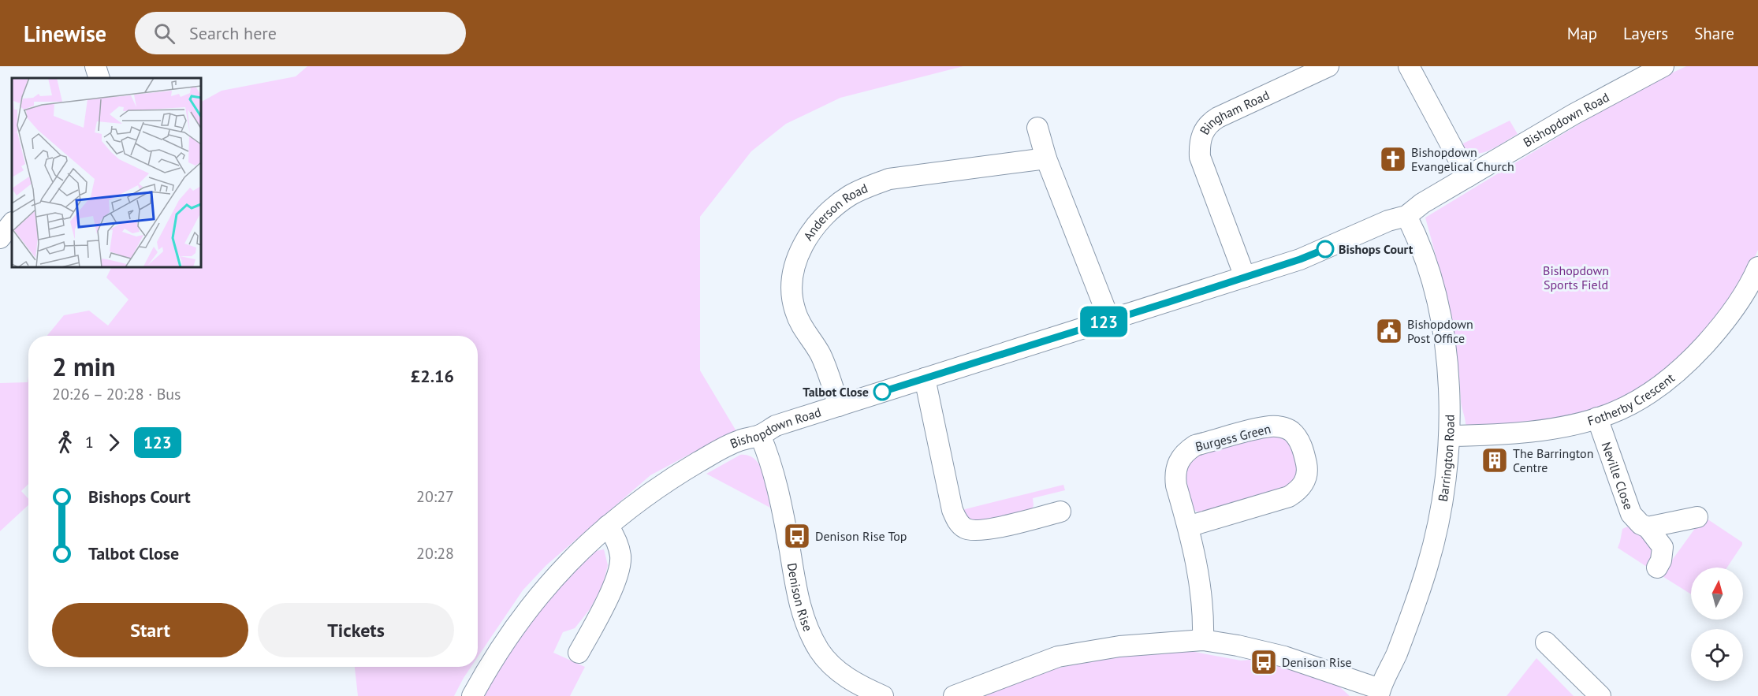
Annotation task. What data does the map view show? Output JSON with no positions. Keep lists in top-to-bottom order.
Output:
{
  "streets": {
    "street": [
      "Bingham Road",
      "Bishopdown Road",
      "Anderson Road",
      "Fotherby Crescent",
      "Burgess Green",
      "Barrington Road",
      "Neville Close",
      "Denison Rise"
    ]
  },
  "crossings": [
    ["Bingham Road", "Bishopdown Road"],
    ["Bishopdown Road", "Anderson Road"],
    ["Bishopdown Road", "Barrington Road"],
    ["Bishopdown Road", "Denison Rise"],
    ["Fotherby Crescent", "Barrington Road"],
    ["Fotherby Crescent", "Neville Close"]
  ],
  "parks": ["Bishopdown Sports Field"],
  "places": {
    "church": ["Bishopdown Evangelical Church"],
    "other": ["Bishops Court", "Talbot Close"],
    "public building": ["Bishopdown Post Office"],
    "building": ["The Barrington Centre"],
    "bus stop": ["Denison Rise Top", "Denison Rise"]
  },
  "lines": ["bus line 123"],
  "north": "top",
  "page": {
    "header": "Linewise",
    "search": "Search here",
    "nav": ["Map", "Layers", "Share"],
    "on_map": "123",
    "heading": ["2 min", "20:26 – 20:28 · Bus", "£2.16"],
    "legs": ["1", "123"],
    "list": [
      {
        "name": "Bishops Court",
        "value": "20:27"
      },
      {
        "name": "Talbot Close",
        "value": "20:28"
      }
    ],
    "buttons": ["Start", "Tickets"]
  }
}
